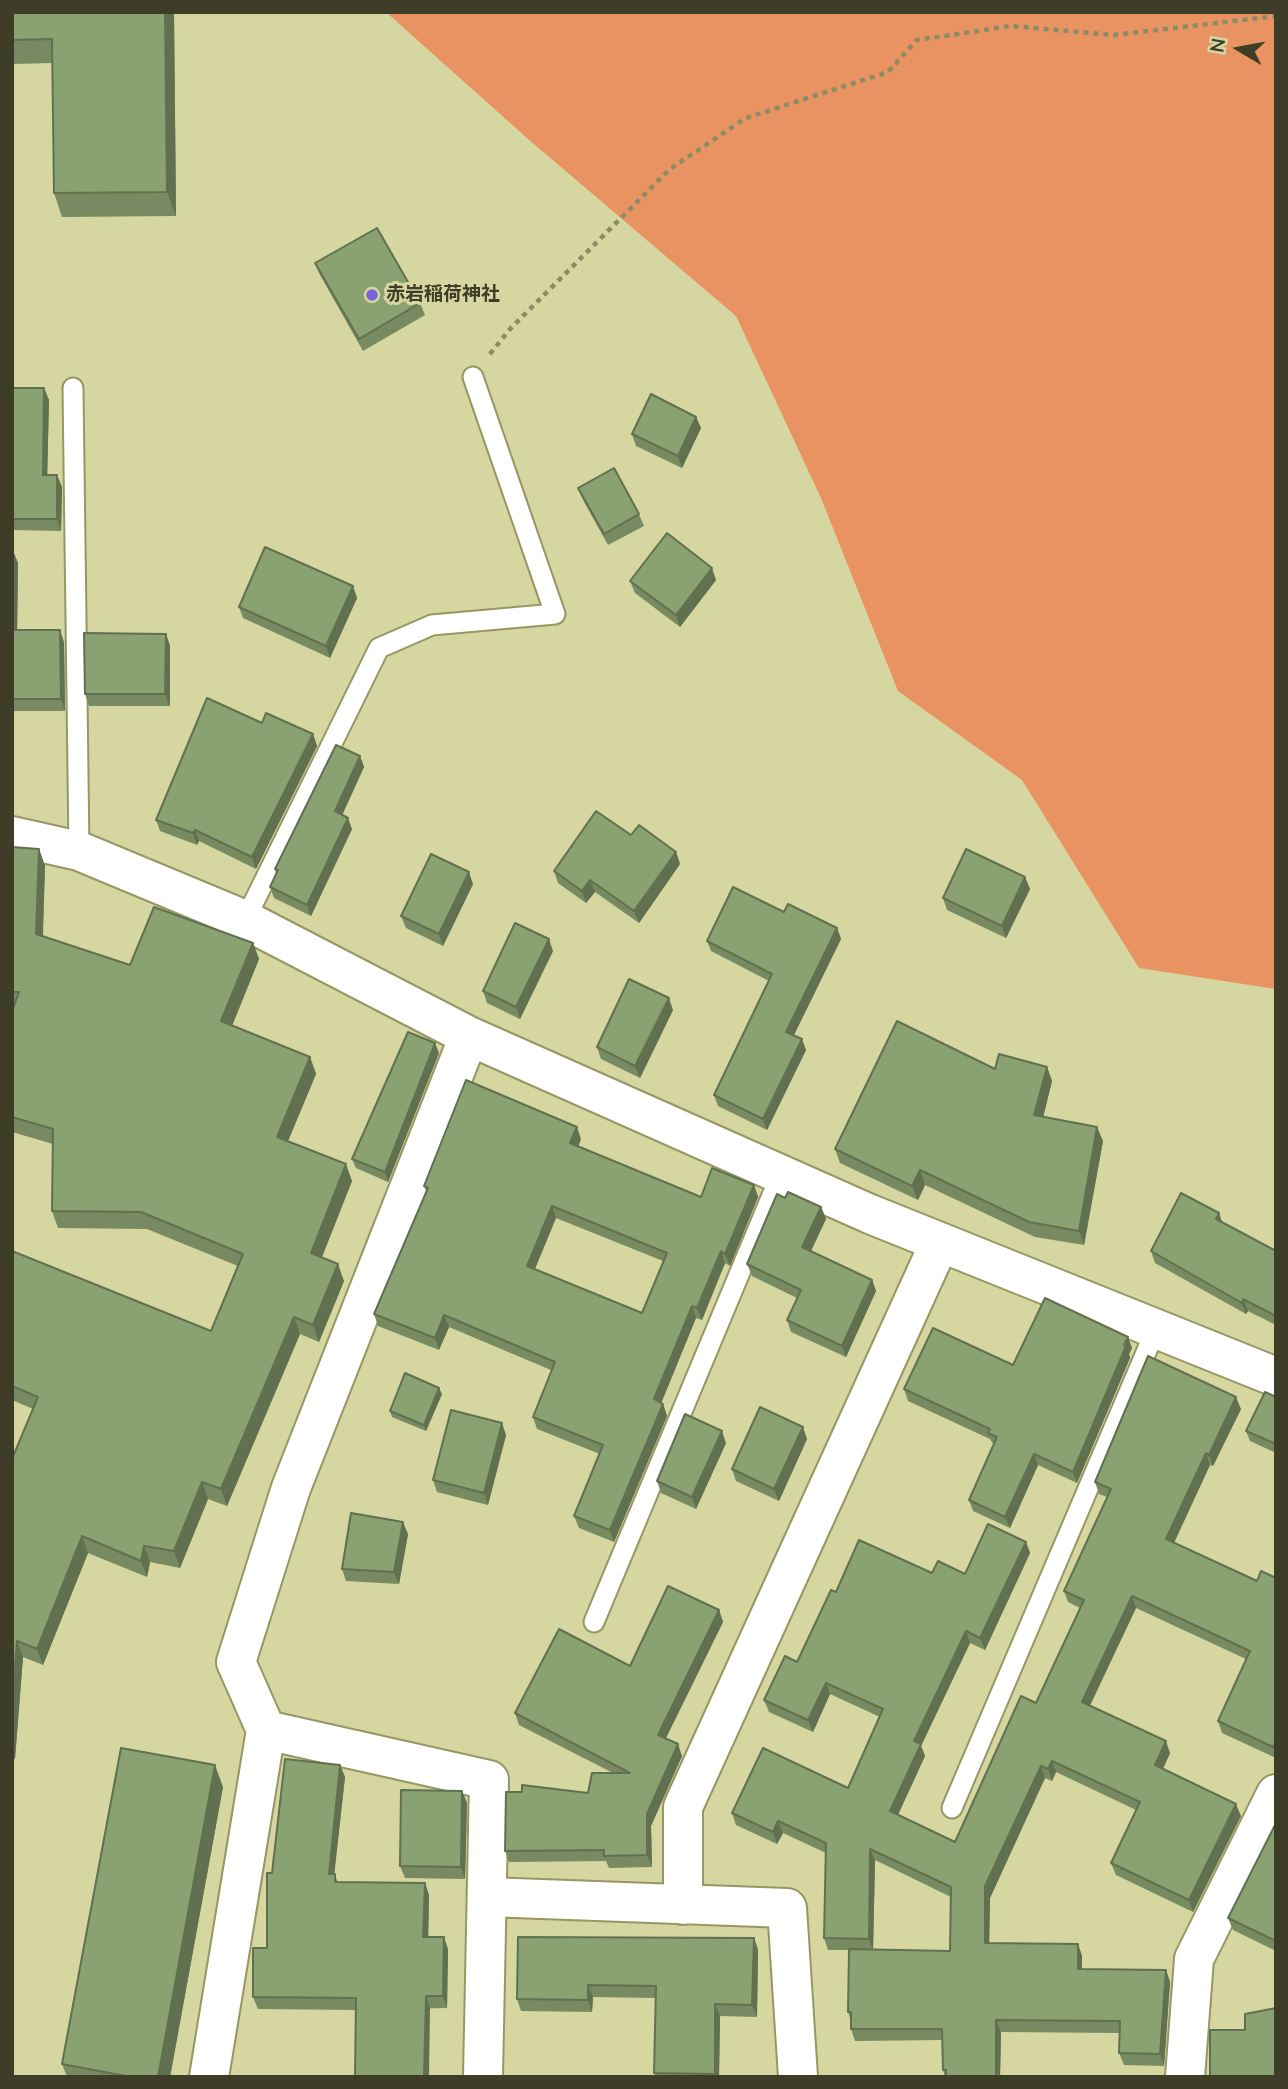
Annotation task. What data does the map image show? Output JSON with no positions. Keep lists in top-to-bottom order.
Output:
{
  "places": ["赤岩稲荷神社"],
  "north": "left"
}
